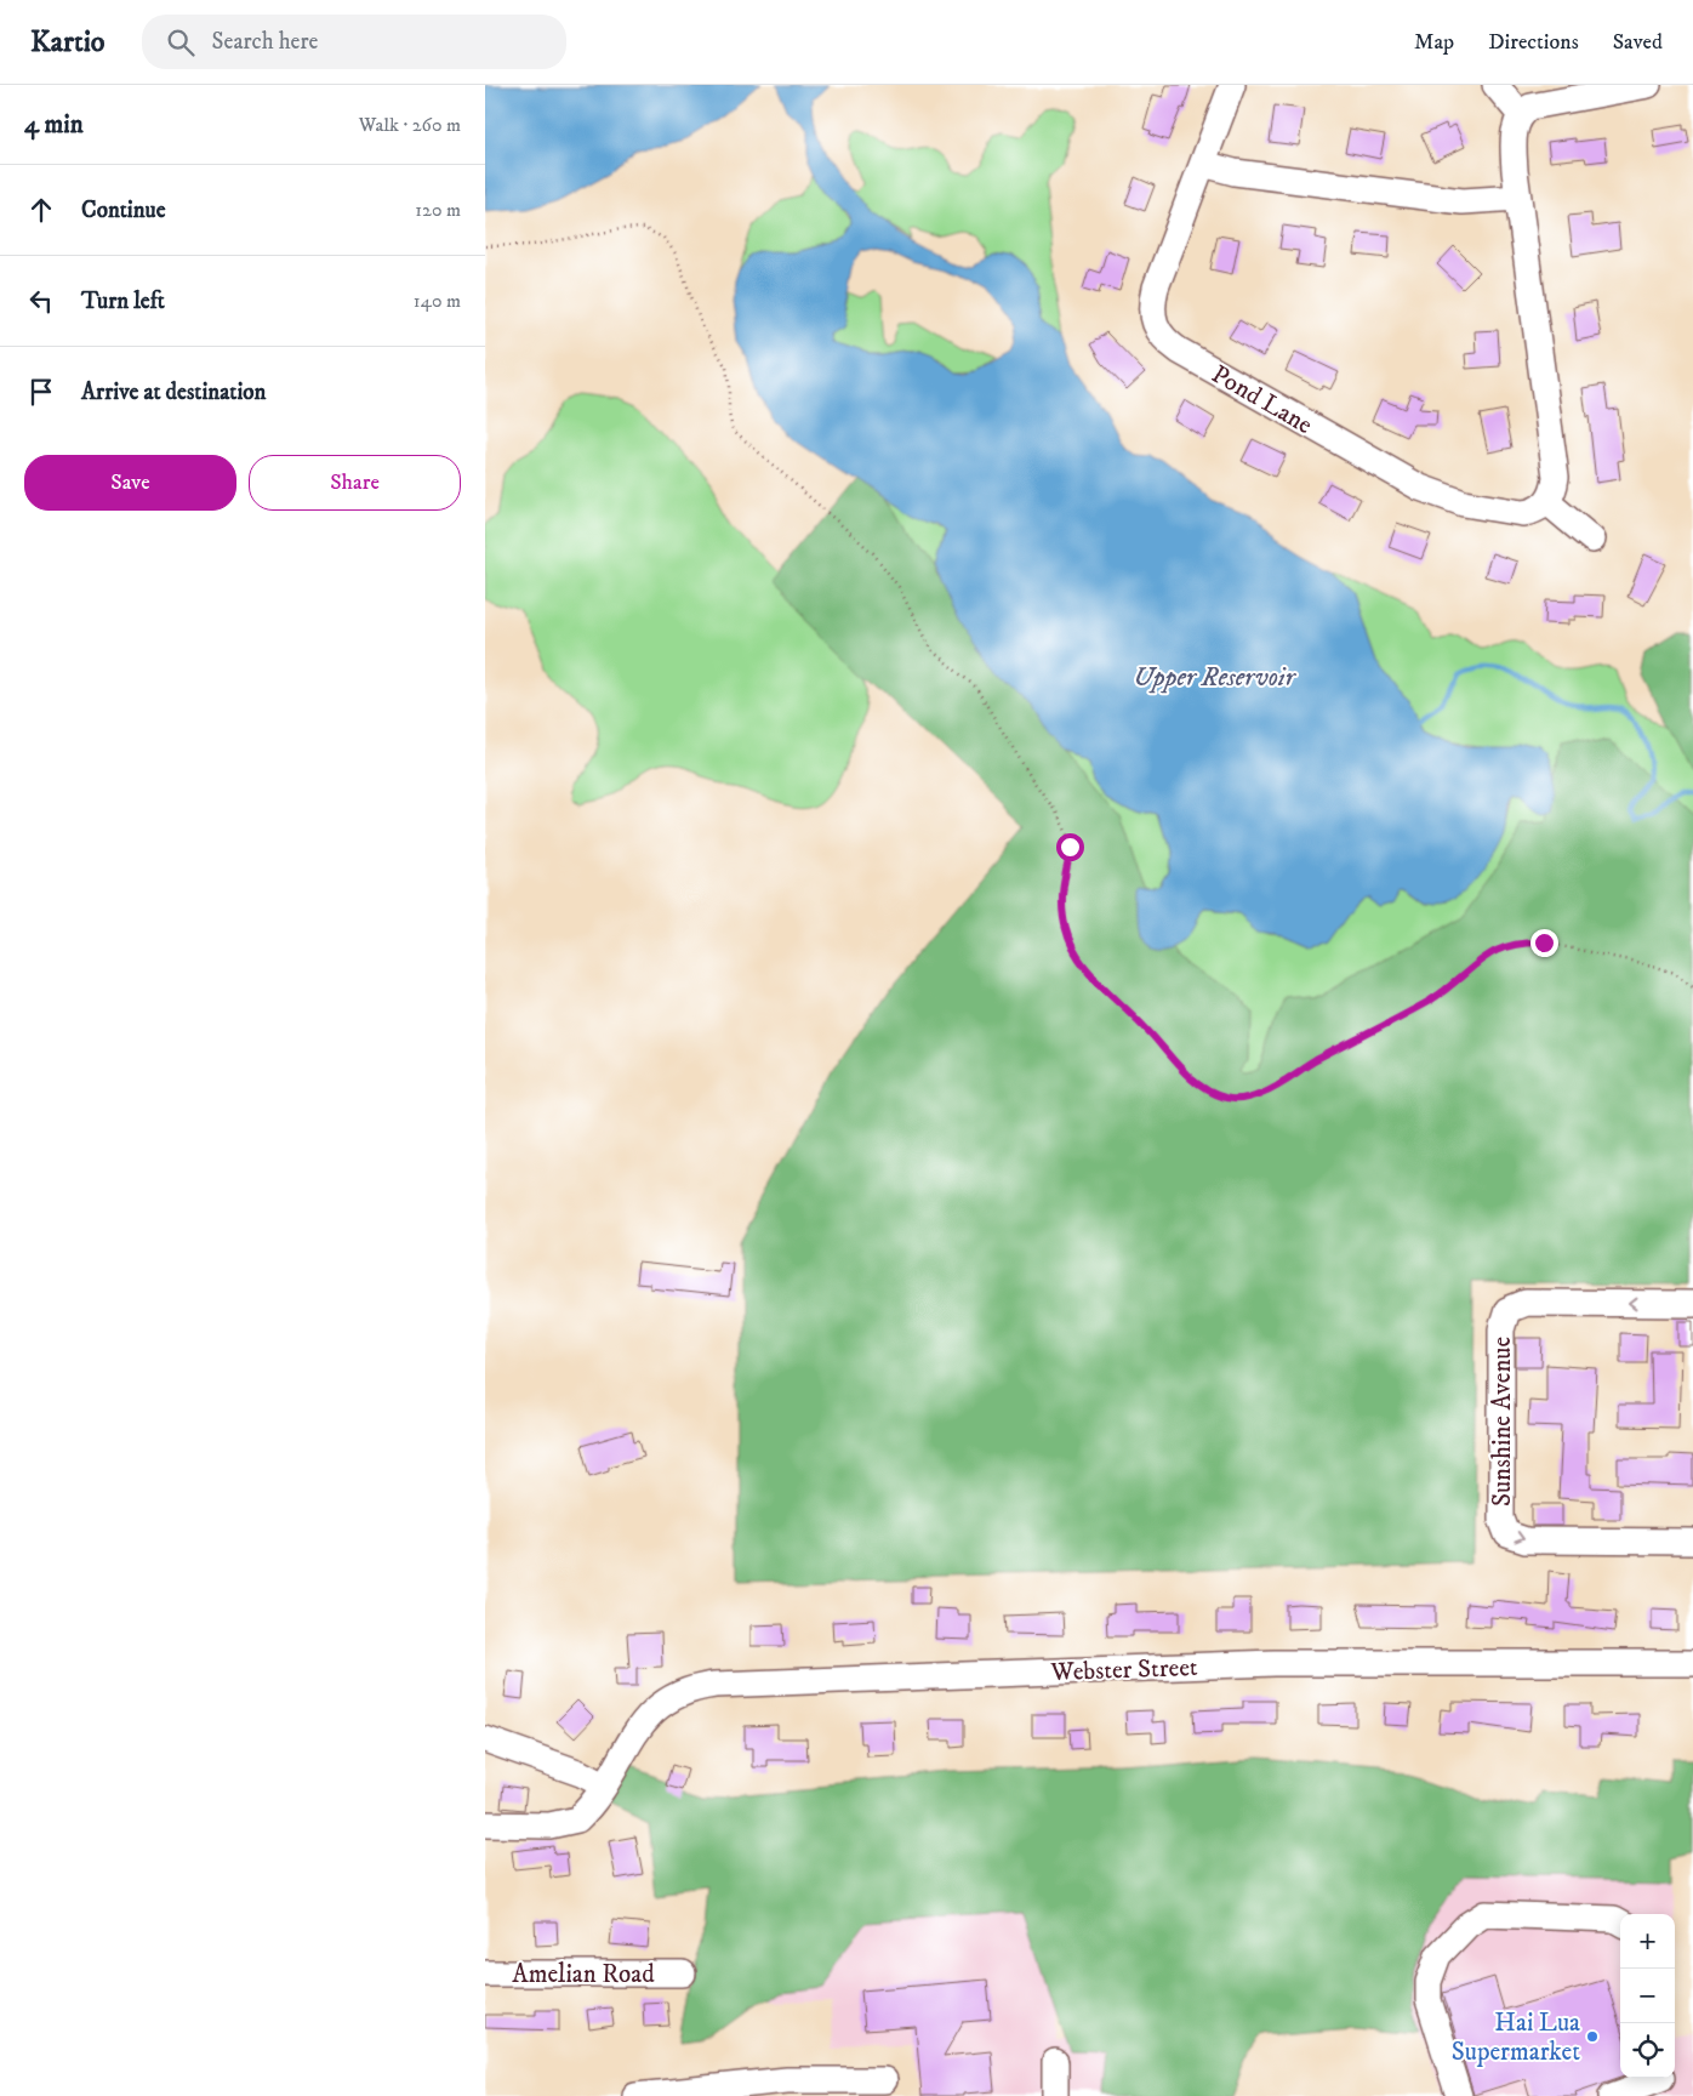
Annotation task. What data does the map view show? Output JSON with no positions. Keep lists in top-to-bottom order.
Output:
{
  "streets": {
    "street": [
      "Pond Lane",
      "Sunshine Avenue",
      "Webster Street",
      "Amelian Road"
    ]
  },
  "water": ["Upper Reservoir"],
  "places": ["Hai Lua Supermarket"],
  "page": {
    "header": "Kartio",
    "search": "Search here",
    "nav": ["Map", "Directions", "Saved"],
    "heading": ["4 min", "Walk · 260 m"],
    "list": [
      ["Continue", "120 m"],
      ["Turn left", "140 m"],
      "Arrive at destination"
    ],
    "buttons": ["Save", "Share"],
    "map_buttons": ["+", "−"]
  }
}
